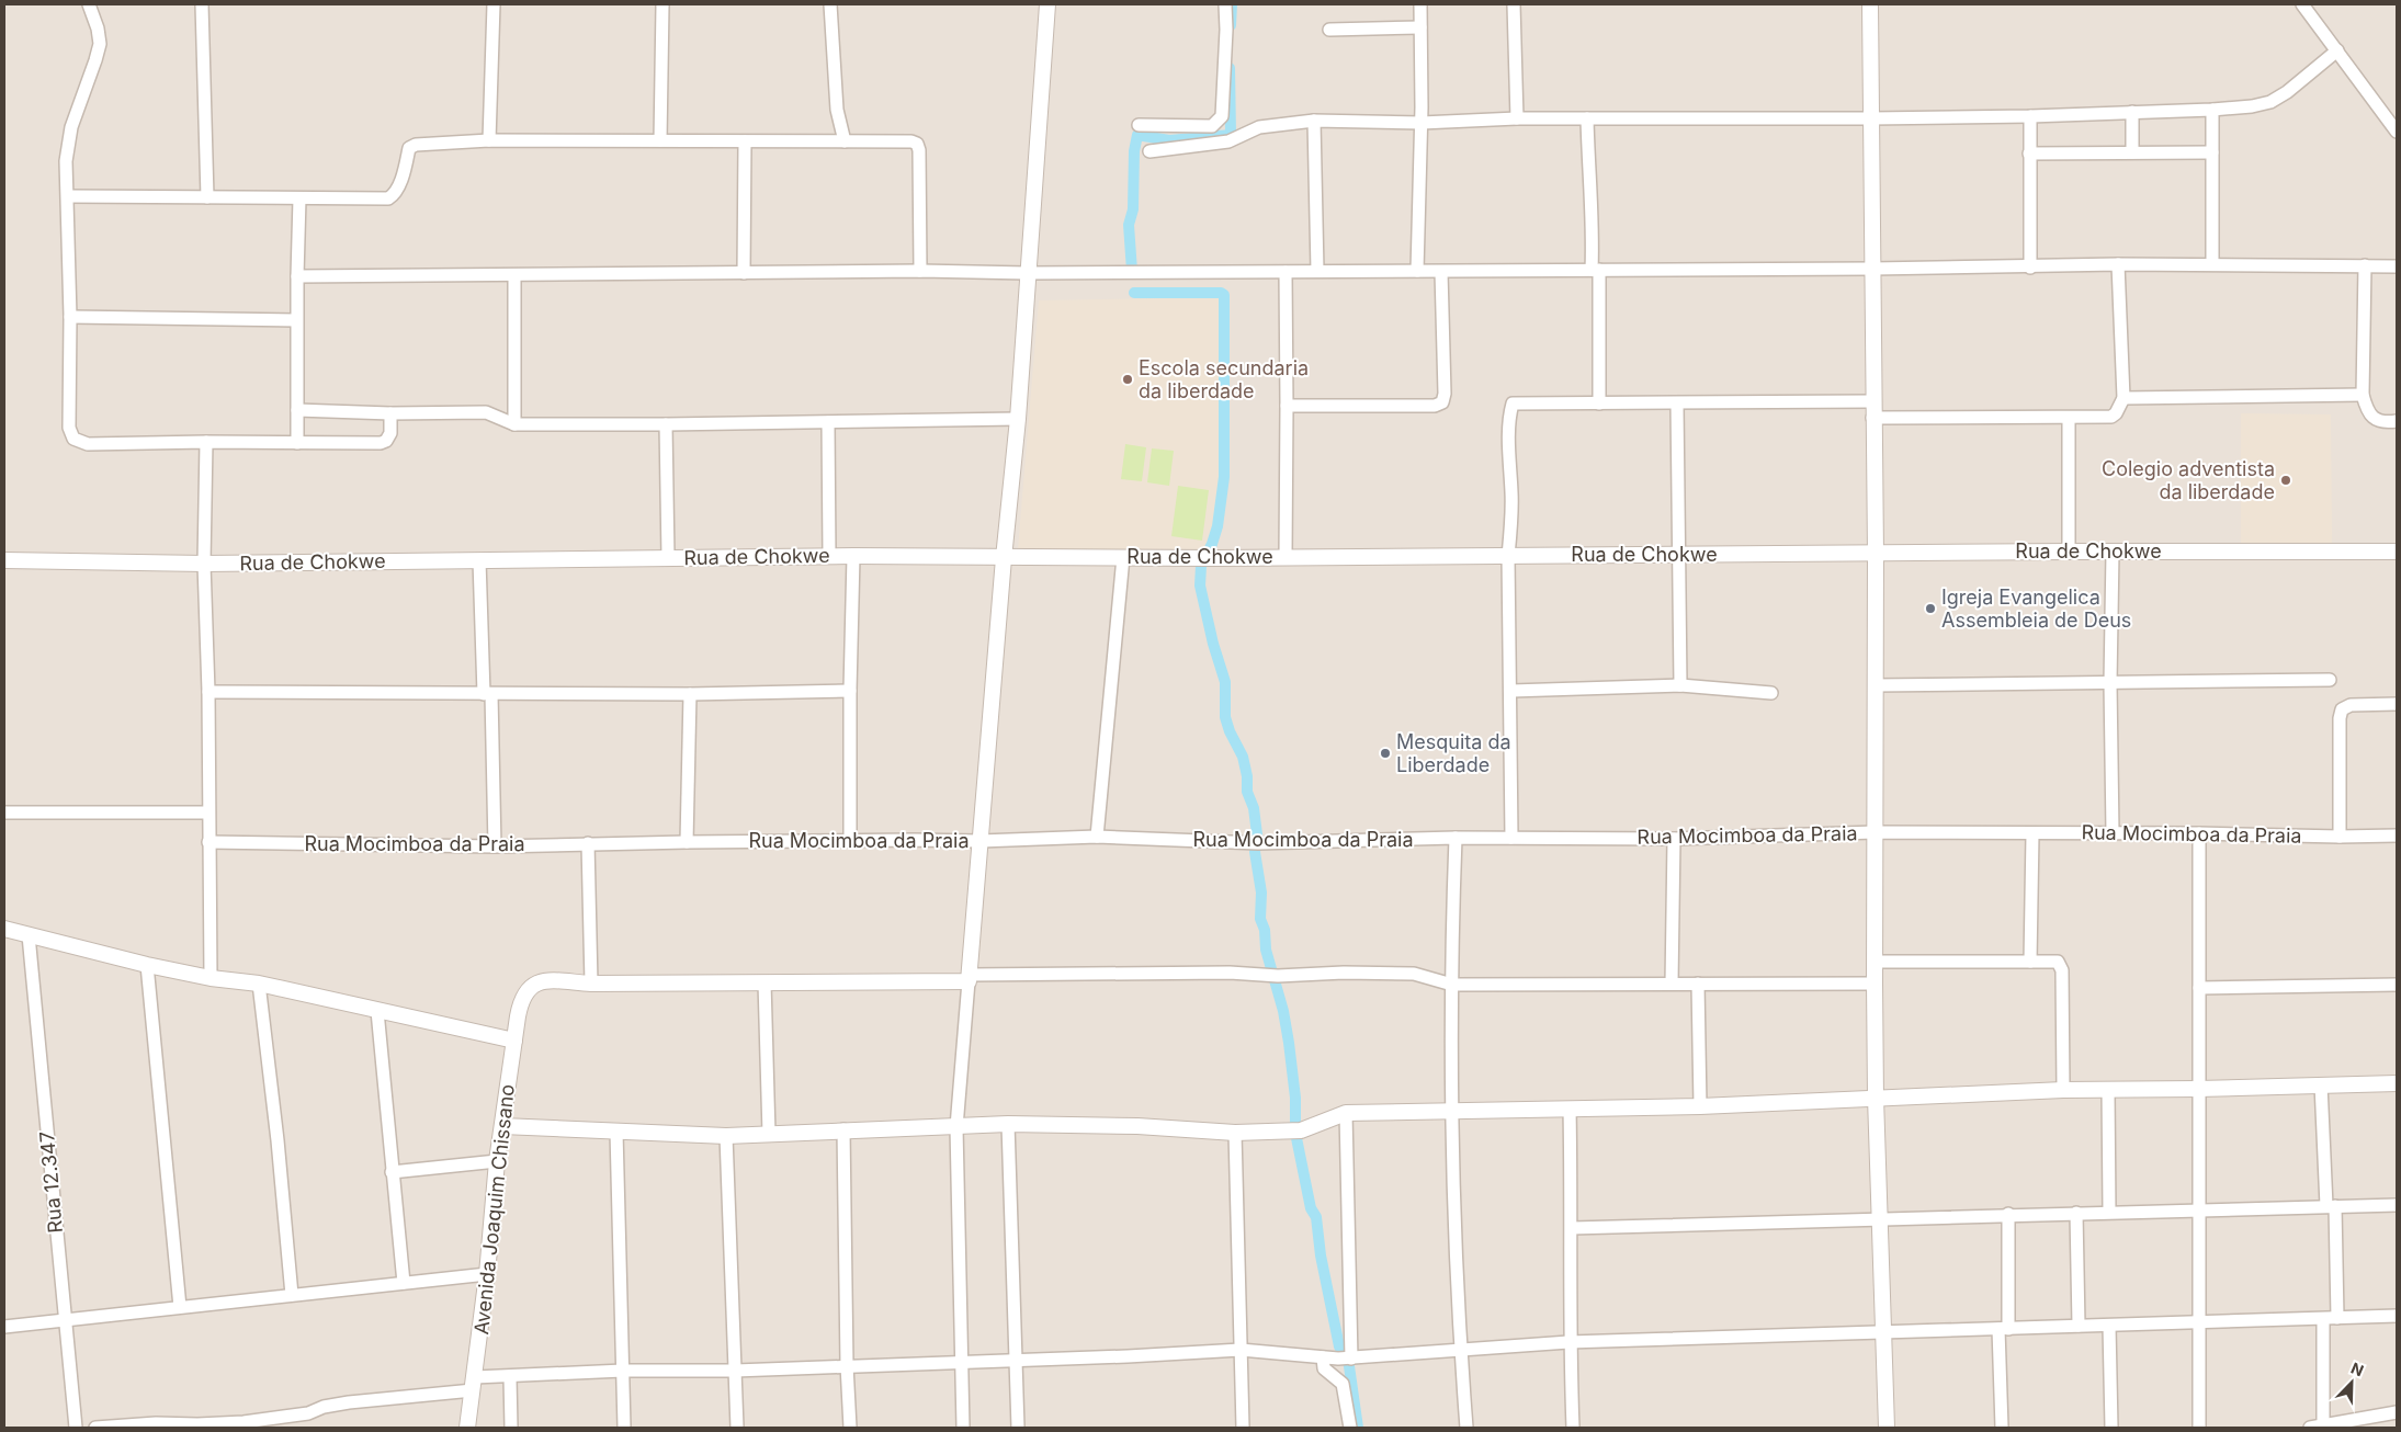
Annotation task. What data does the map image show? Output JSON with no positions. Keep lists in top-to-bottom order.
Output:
{
  "streets": {
    "street": [
      "Rua de Chokwe",
      "Rua Mocimboa da Praia",
      "Rua 12.347",
      "Avenida Joaquim Chissano"
    ]
  },
  "places": [
    "Escola secundaria da liberdade",
    "Colegio adventista da liberdade",
    "Igreja Evangelica Assembleia de Deus",
    "Mesquita da Liberdade"
  ],
  "north": "top right"
}
